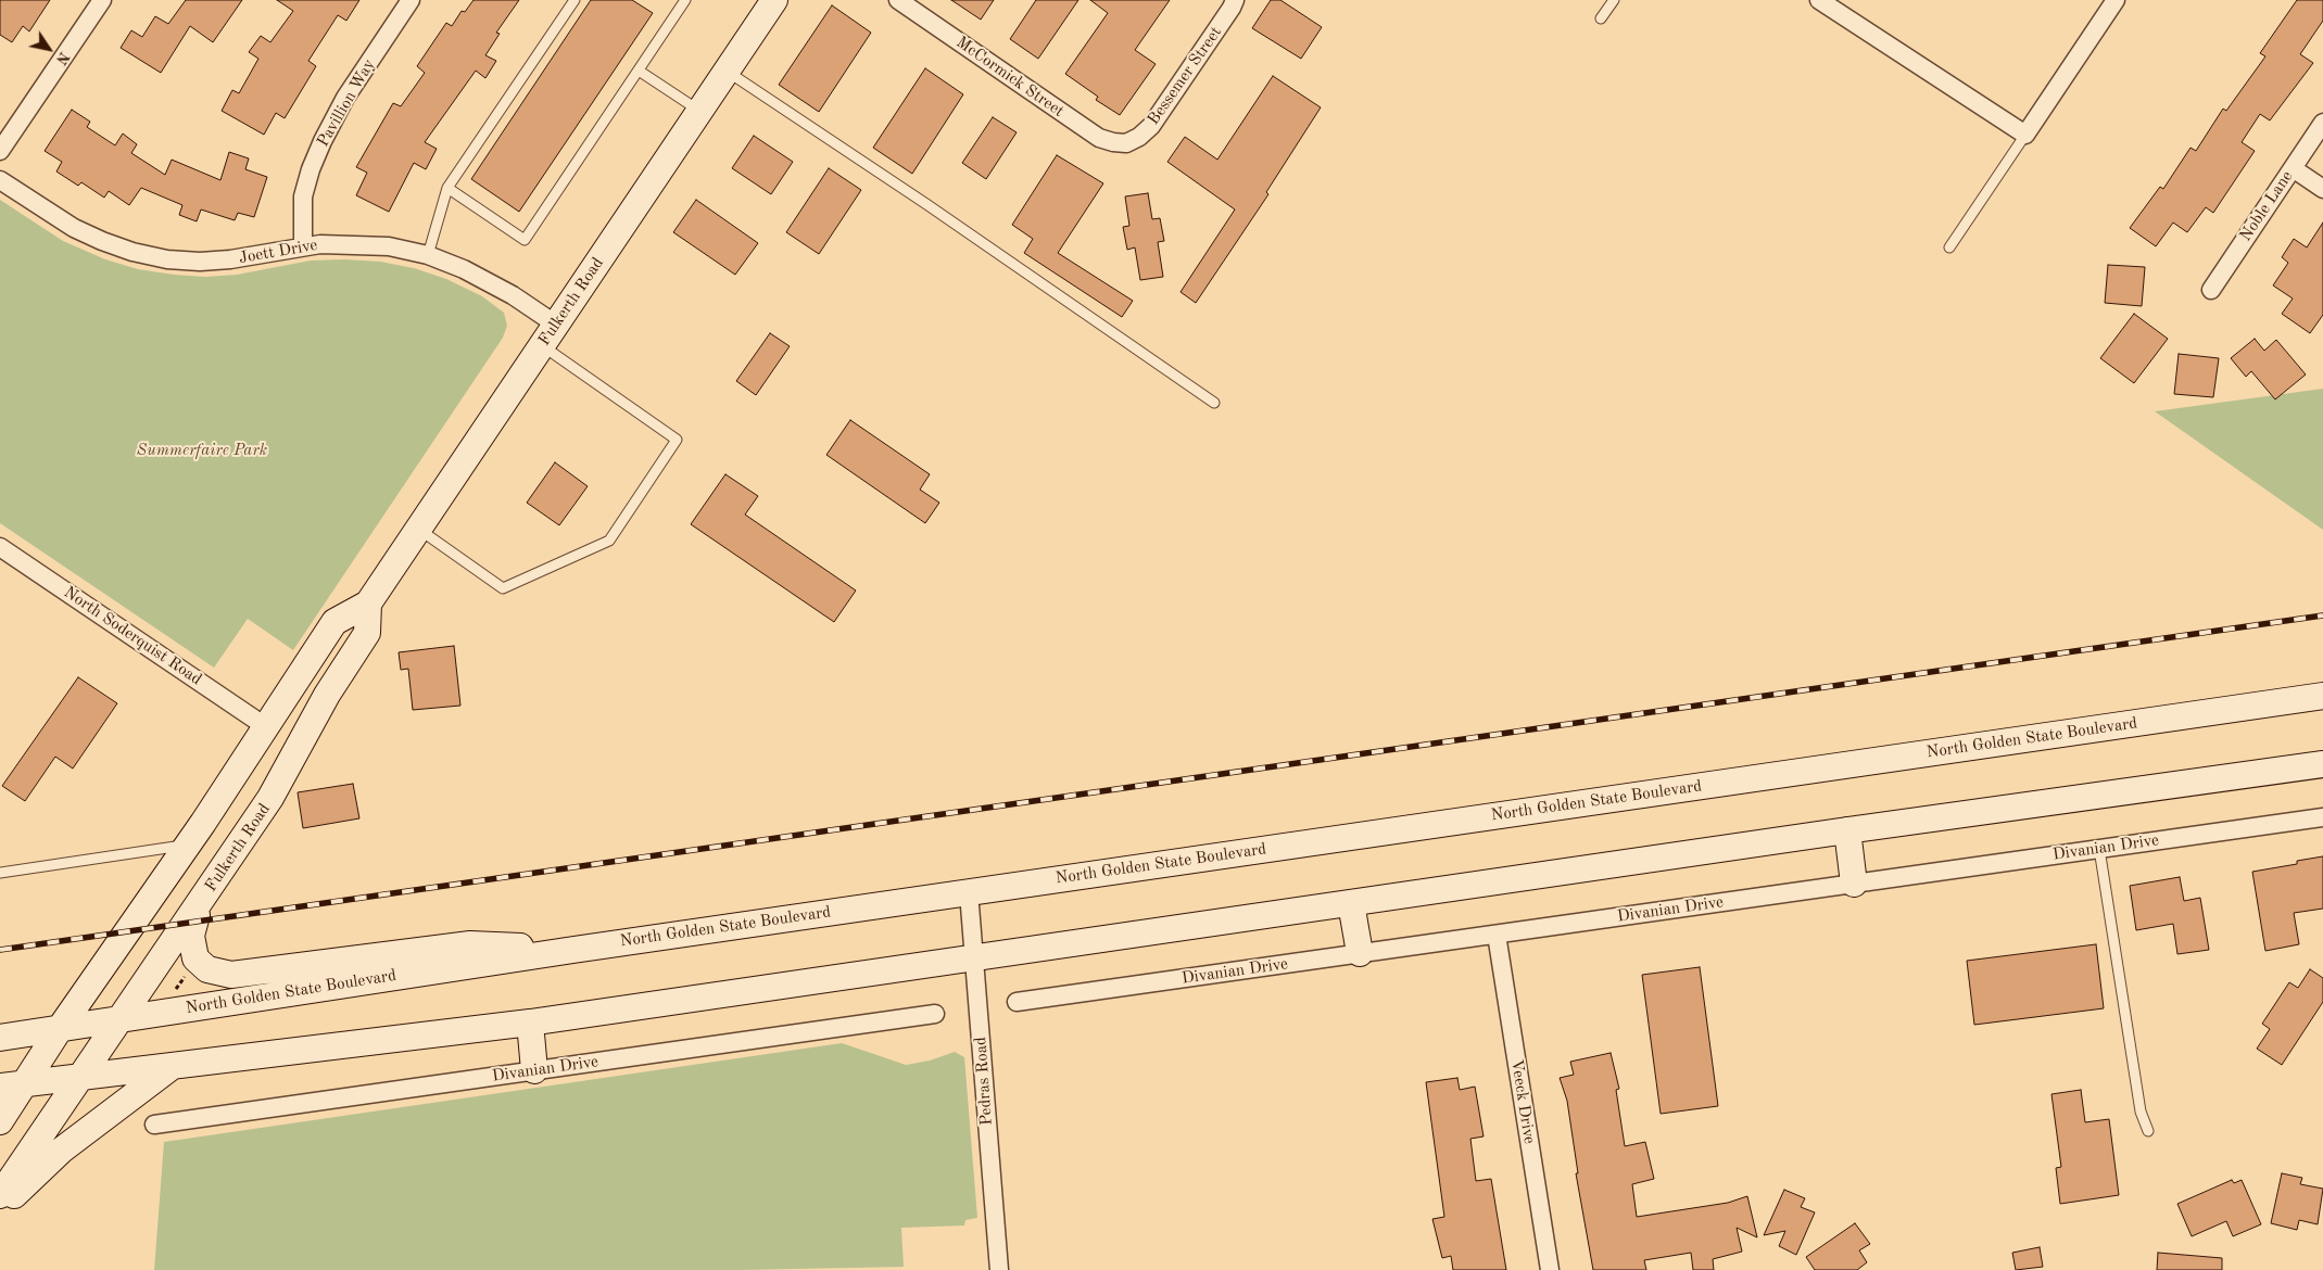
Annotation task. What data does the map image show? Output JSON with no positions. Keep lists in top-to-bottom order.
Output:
{
  "streets": {
    "main road": ["Fulkerth Road", "North Golden State Boulevard"],
    "street": [
      "Bessemer Street",
      "McCormick Street",
      "Pavillion Way",
      "Noble Lane",
      "Joett Drive",
      "North Soderquist Road",
      "Divanian Drive",
      "Pedras Road",
      "Veeck Drive"
    ]
  },
  "crossings": [
    ["Bessemer Street", "McCormick Street"],
    ["Pavillion Way", "Joett Drive"],
    ["Joett Drive", "Fulkerth Road"],
    ["Fulkerth Road", "North Soderquist Road"],
    ["Fulkerth Road", "North Golden State Boulevard"],
    ["North Golden State Boulevard", "Pedras Road"],
    ["Divanian Drive", "Veeck Drive"]
  ],
  "parks": ["Summerfaire Park"],
  "north": "bottom right"
}
